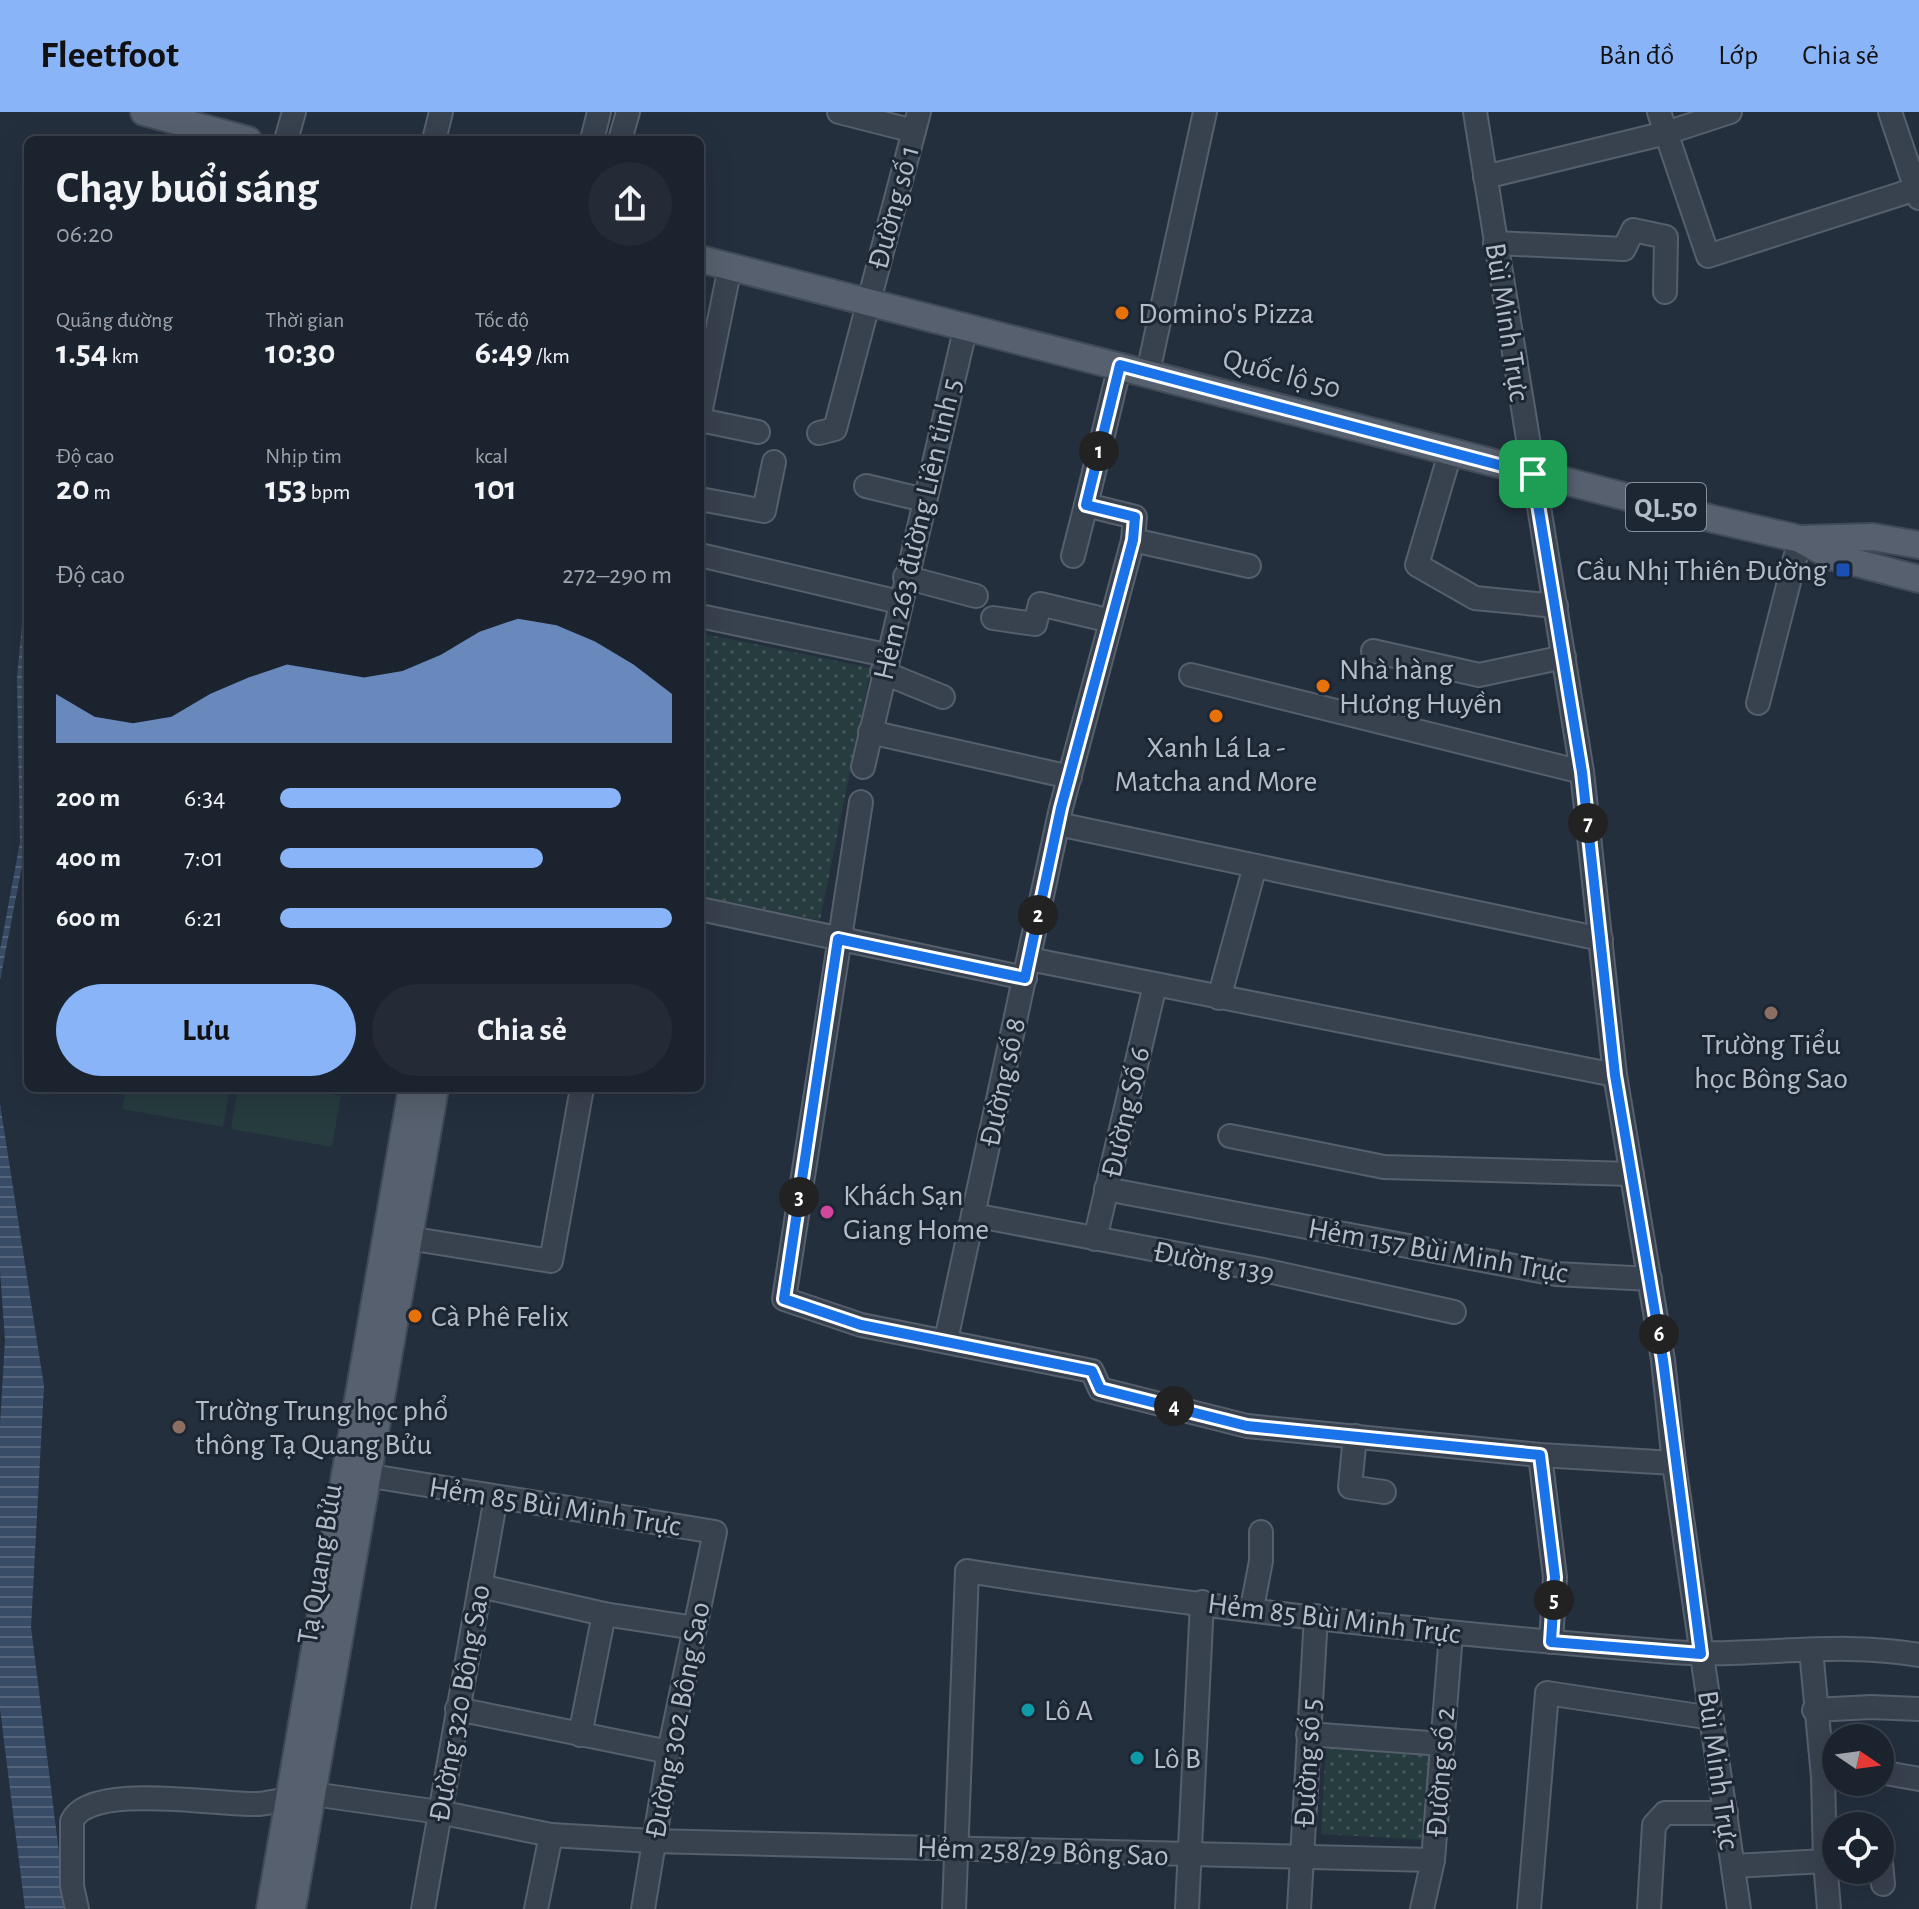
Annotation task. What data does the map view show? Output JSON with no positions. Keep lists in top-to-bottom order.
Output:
{
  "streets": {
    "main road": ["Quốc lộ 50", "QL.50", "Tạ Quang Bửu"],
    "street": [
      "Đường số 1",
      "Bùi Minh Trực",
      "Hẻm 263 đường Liên tỉnh 5",
      "Đường số 8",
      "Đường Số 6",
      "Hẻm 157 Bùi Minh Trực",
      "Đường 139",
      "Hẻm 85 Bùi Minh Trực",
      "Đường 320 Bông Sao",
      "Đường 302 Bông Sao",
      "Đường số 5",
      "Đường số 2",
      "Hẻm 258/29 Bông Sao"
    ]
  },
  "crossings": [
    ["Đường số 1", "Quốc lộ 50"],
    ["Bùi Minh Trực", "Quốc lộ 50"],
    ["Bùi Minh Trực", "Hẻm 157 Bùi Minh Trực"],
    ["Bùi Minh Trực", "Hẻm 85 Bùi Minh Trực"],
    ["Quốc lộ 50", "Hẻm 263 đường Liên tỉnh 5"],
    ["Đường số 8", "Đường 139"],
    ["Đường Số 6", "Hẻm 157 Bùi Minh Trực"],
    ["Đường Số 6", "Đường 139"],
    ["Hẻm 85 Bùi Minh Trực", "Tạ Quang Bửu"],
    ["Hẻm 85 Bùi Minh Trực", "Đường 320 Bông Sao"],
    ["Hẻm 85 Bùi Minh Trực", "Đường 302 Bông Sao"],
    ["Hẻm 85 Bùi Minh Trực", "Đường số 5"],
    ["Hẻm 85 Bùi Minh Trực", "Đường số 2"],
    ["Hẻm 85 Bùi Minh Trực", "Hẻm 258/29 Bông Sao"],
    ["Tạ Quang Bửu", "Hẻm 258/29 Bông Sao"],
    ["Đường 320 Bông Sao", "Hẻm 258/29 Bông Sao"],
    ["Đường 302 Bông Sao", "Hẻm 258/29 Bông Sao"],
    ["Đường số 5", "Hẻm 258/29 Bông Sao"],
    ["Đường số 2", "Hẻm 258/29 Bông Sao"]
  ],
  "places": {
    "other": [
      "Domino's Pizza",
      "Nhà hàng Hương Huyền",
      "Xanh Lá La - Matcha and More",
      "Trường Tiểu học Bông Sao",
      "Khách Sạn Giang Home",
      "Cà Phê Felix",
      "Trường Trung học phổ thông Tạ Quang Bửu",
      "Lô A",
      "Lô B"
    ],
    "transit": ["Cầu Nhị Thiên Đường"]
  },
  "north": "right",
  "page": {
    "header": "Fleetfoot",
    "nav": ["Bản đồ", "Lớp", "Chia sẻ"],
    "heading": ["Chạy buổi sáng", "06:20"],
    "stats": [
      ["Quãng đường", "1.54 km"],
      ["Thời gian", "10:30"],
      ["Tốc độ", "6:49 /km"],
      ["Độ cao", "20 m"],
      ["Nhịp tim", "153 bpm"],
      ["kcal", "101"]
    ],
    "pins": [
      "1",
      "7",
      "2",
      "3",
      "6",
      "4",
      "5"
    ],
    "chart": ["Độ cao", "272–290 m"],
    "list": [
      {
        "name": "200 m",
        "note": "6:34"
      },
      {
        "name": "400 m",
        "note": "7:01"
      },
      {
        "name": "600 m",
        "note": "6:21"
      }
    ],
    "buttons": ["Lưu", "Chia sẻ"]
  }
}
